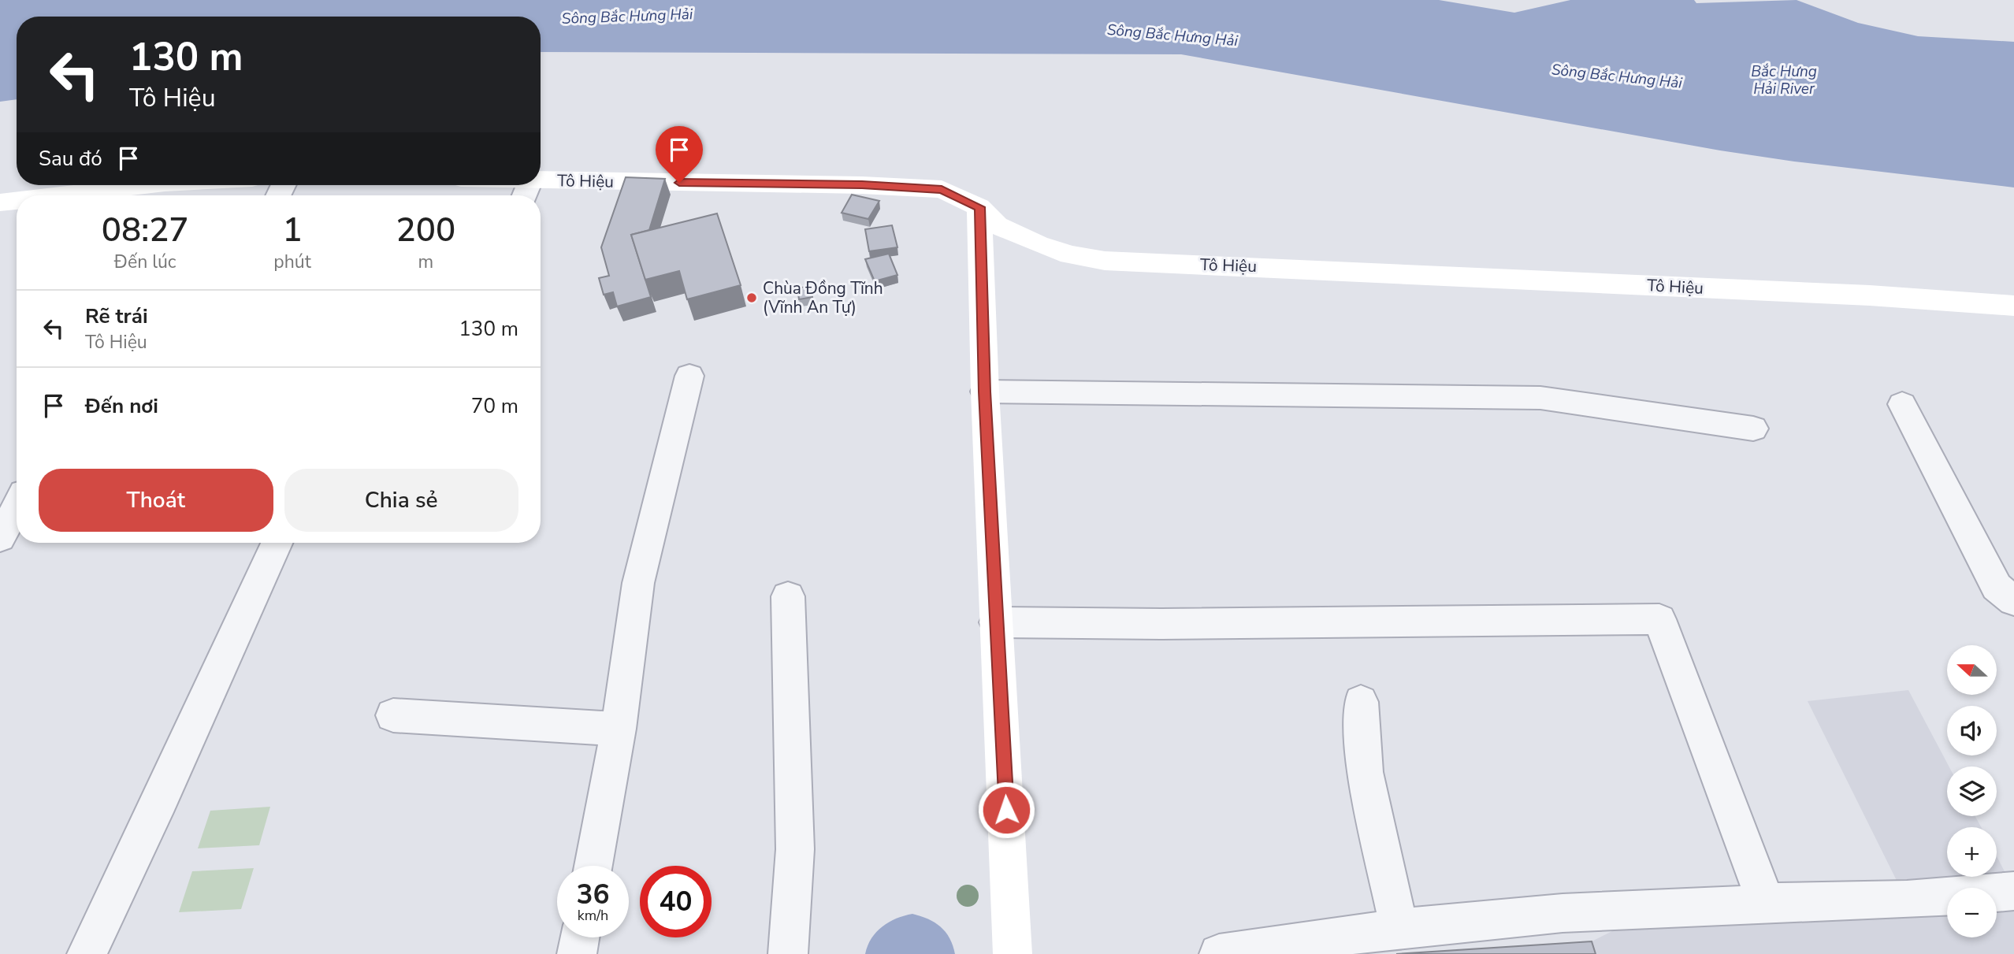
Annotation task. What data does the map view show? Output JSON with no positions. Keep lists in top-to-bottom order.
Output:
{
  "streets": {
    "main road": ["Tô Hiệu"]
  },
  "water": ["Sông Bắc Hưng Hải", "Bắc Hưng Hải River"],
  "places": ["Chùa Đồng Tĩnh (Vĩnh An Tự)"],
  "north": "left",
  "page": {
    "turn": ["130 m", "Tô Hiệu"],
    "then": "Sau đó",
    "eta": [
      "08:27",
      "Đến lúc",
      "1",
      "phút",
      "200",
      "m"
    ],
    "list": [
      {
        "name": "Rẽ trái",
        "note": "Tô Hiệu",
        "value": "130 m"
      },
      {
        "name": "Đến nơi",
        "value": "70 m"
      }
    ],
    "buttons": ["Thoát", "Chia sẻ"],
    "map_buttons": ["+", "−"],
    "speed": "36 km/h",
    "limit": "40"
  }
}
